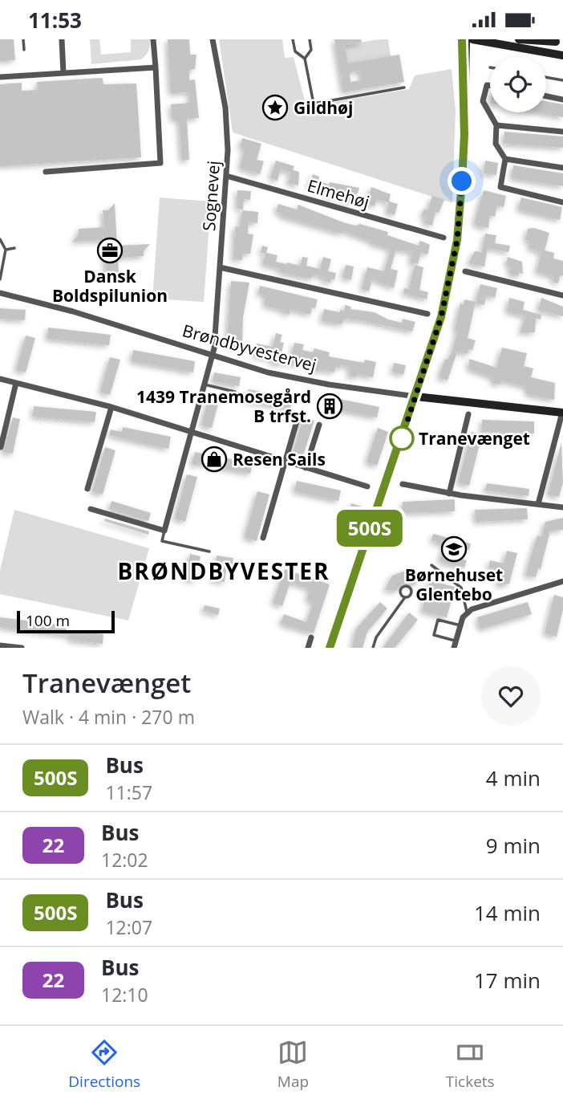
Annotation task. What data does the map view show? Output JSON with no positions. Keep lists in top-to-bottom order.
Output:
{
  "streets": {
    "street": ["Elmehøj", "Sognevej", "Brøndbyvestervej"]
  },
  "crossings": [
    ["Elmehøj", "Sognevej"],
    ["Sognevej", "Brøndbyvestervej"]
  ],
  "districts": ["BRØNDBYVESTER"],
  "places": {
    "place": ["Gildhøj"],
    "office": ["Dansk Boldspilunion"],
    "building": ["1439 Tranemosegård B trfst."],
    "other": ["Tranevænget"],
    "shop": ["Resen Sails"],
    "school or university": ["Børnehuset Glentebo"]
  },
  "lines": ["bus line 500S"],
  "scale_bar": "100 m",
  "page": {
    "status": "11:53",
    "on_map": "500S",
    "scale": "100 m",
    "heading": ["Tranevænget", "Walk · 4 min · 270 m"],
    "list": [
      {
        "mark": "500S",
        "name": "Bus",
        "note": "11:57",
        "value": "4 min"
      },
      {
        "mark": "22",
        "name": "Bus",
        "note": "12:02",
        "value": "9 min"
      },
      {
        "mark": "500S",
        "name": "Bus",
        "note": "12:07",
        "value": "14 min"
      },
      {
        "mark": "22",
        "name": "Bus",
        "note": "12:10",
        "value": "17 min"
      }
    ],
    "tabs": ["Directions", "Map", "Tickets"]
  }
}
